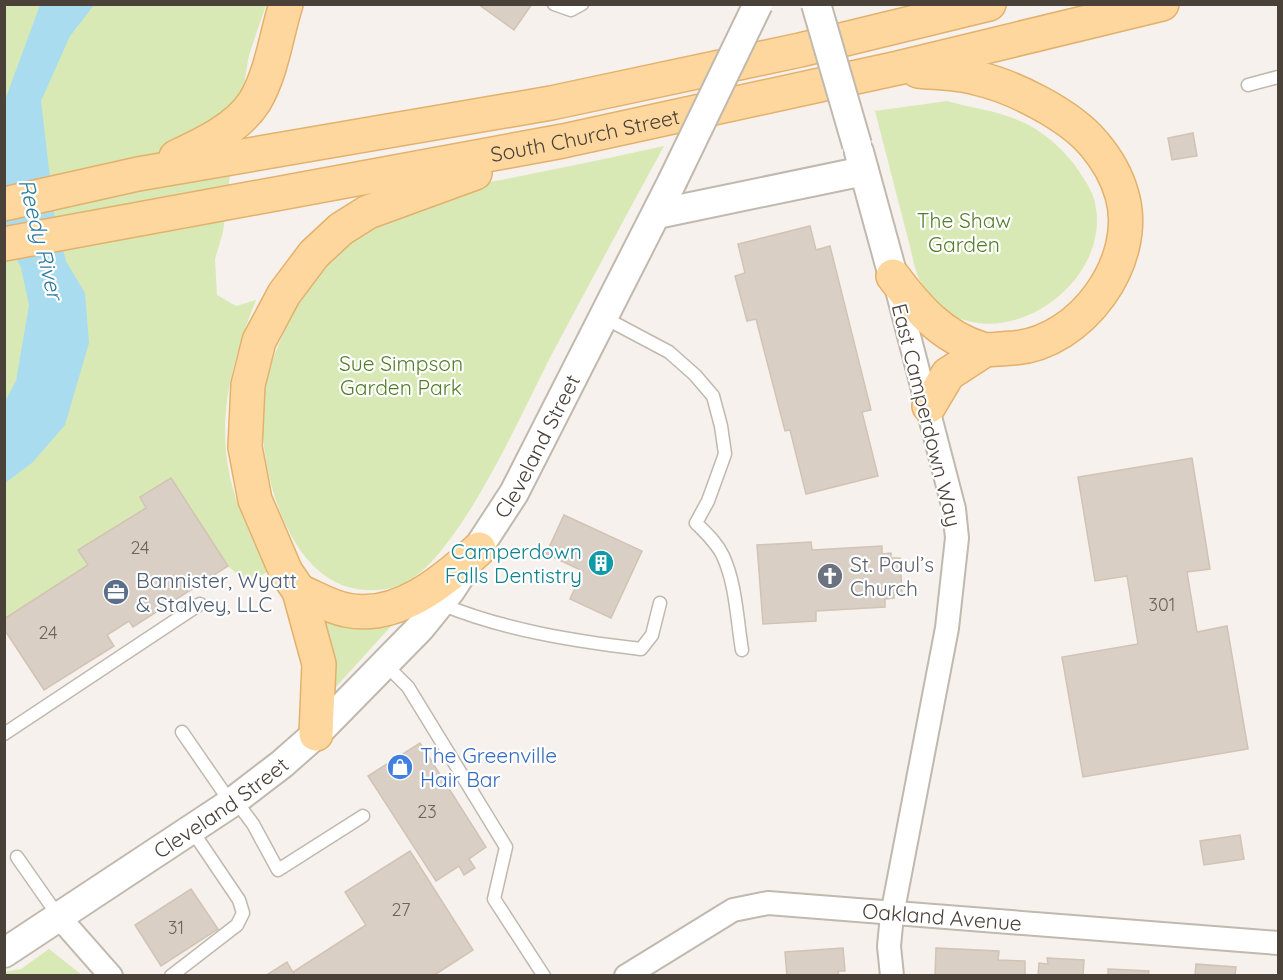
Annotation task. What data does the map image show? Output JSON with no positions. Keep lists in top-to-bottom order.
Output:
{
  "streets": {
    "main road": ["South Church Street"],
    "street": ["East Camperdown Way", "Cleveland Street", "Oakland Avenue"]
  },
  "crossings": [
    ["East Camperdown Way", "Oakland Avenue"]
  ],
  "water": ["Reedy River"],
  "parks": ["The Shaw Garden", "Sue Simpson Garden Park"],
  "places": {
    "building": ["Camperdown Falls Dentistry"],
    "church": ["St. Paul’s Church"],
    "office": ["Bannister, Wyatt & Stalvey, LLC"],
    "shop": ["The Greenville Hair Bar"]
  },
  "house_numbers": [
    "24",
    "301",
    "24",
    "23",
    "27",
    "31"
  ]
}
